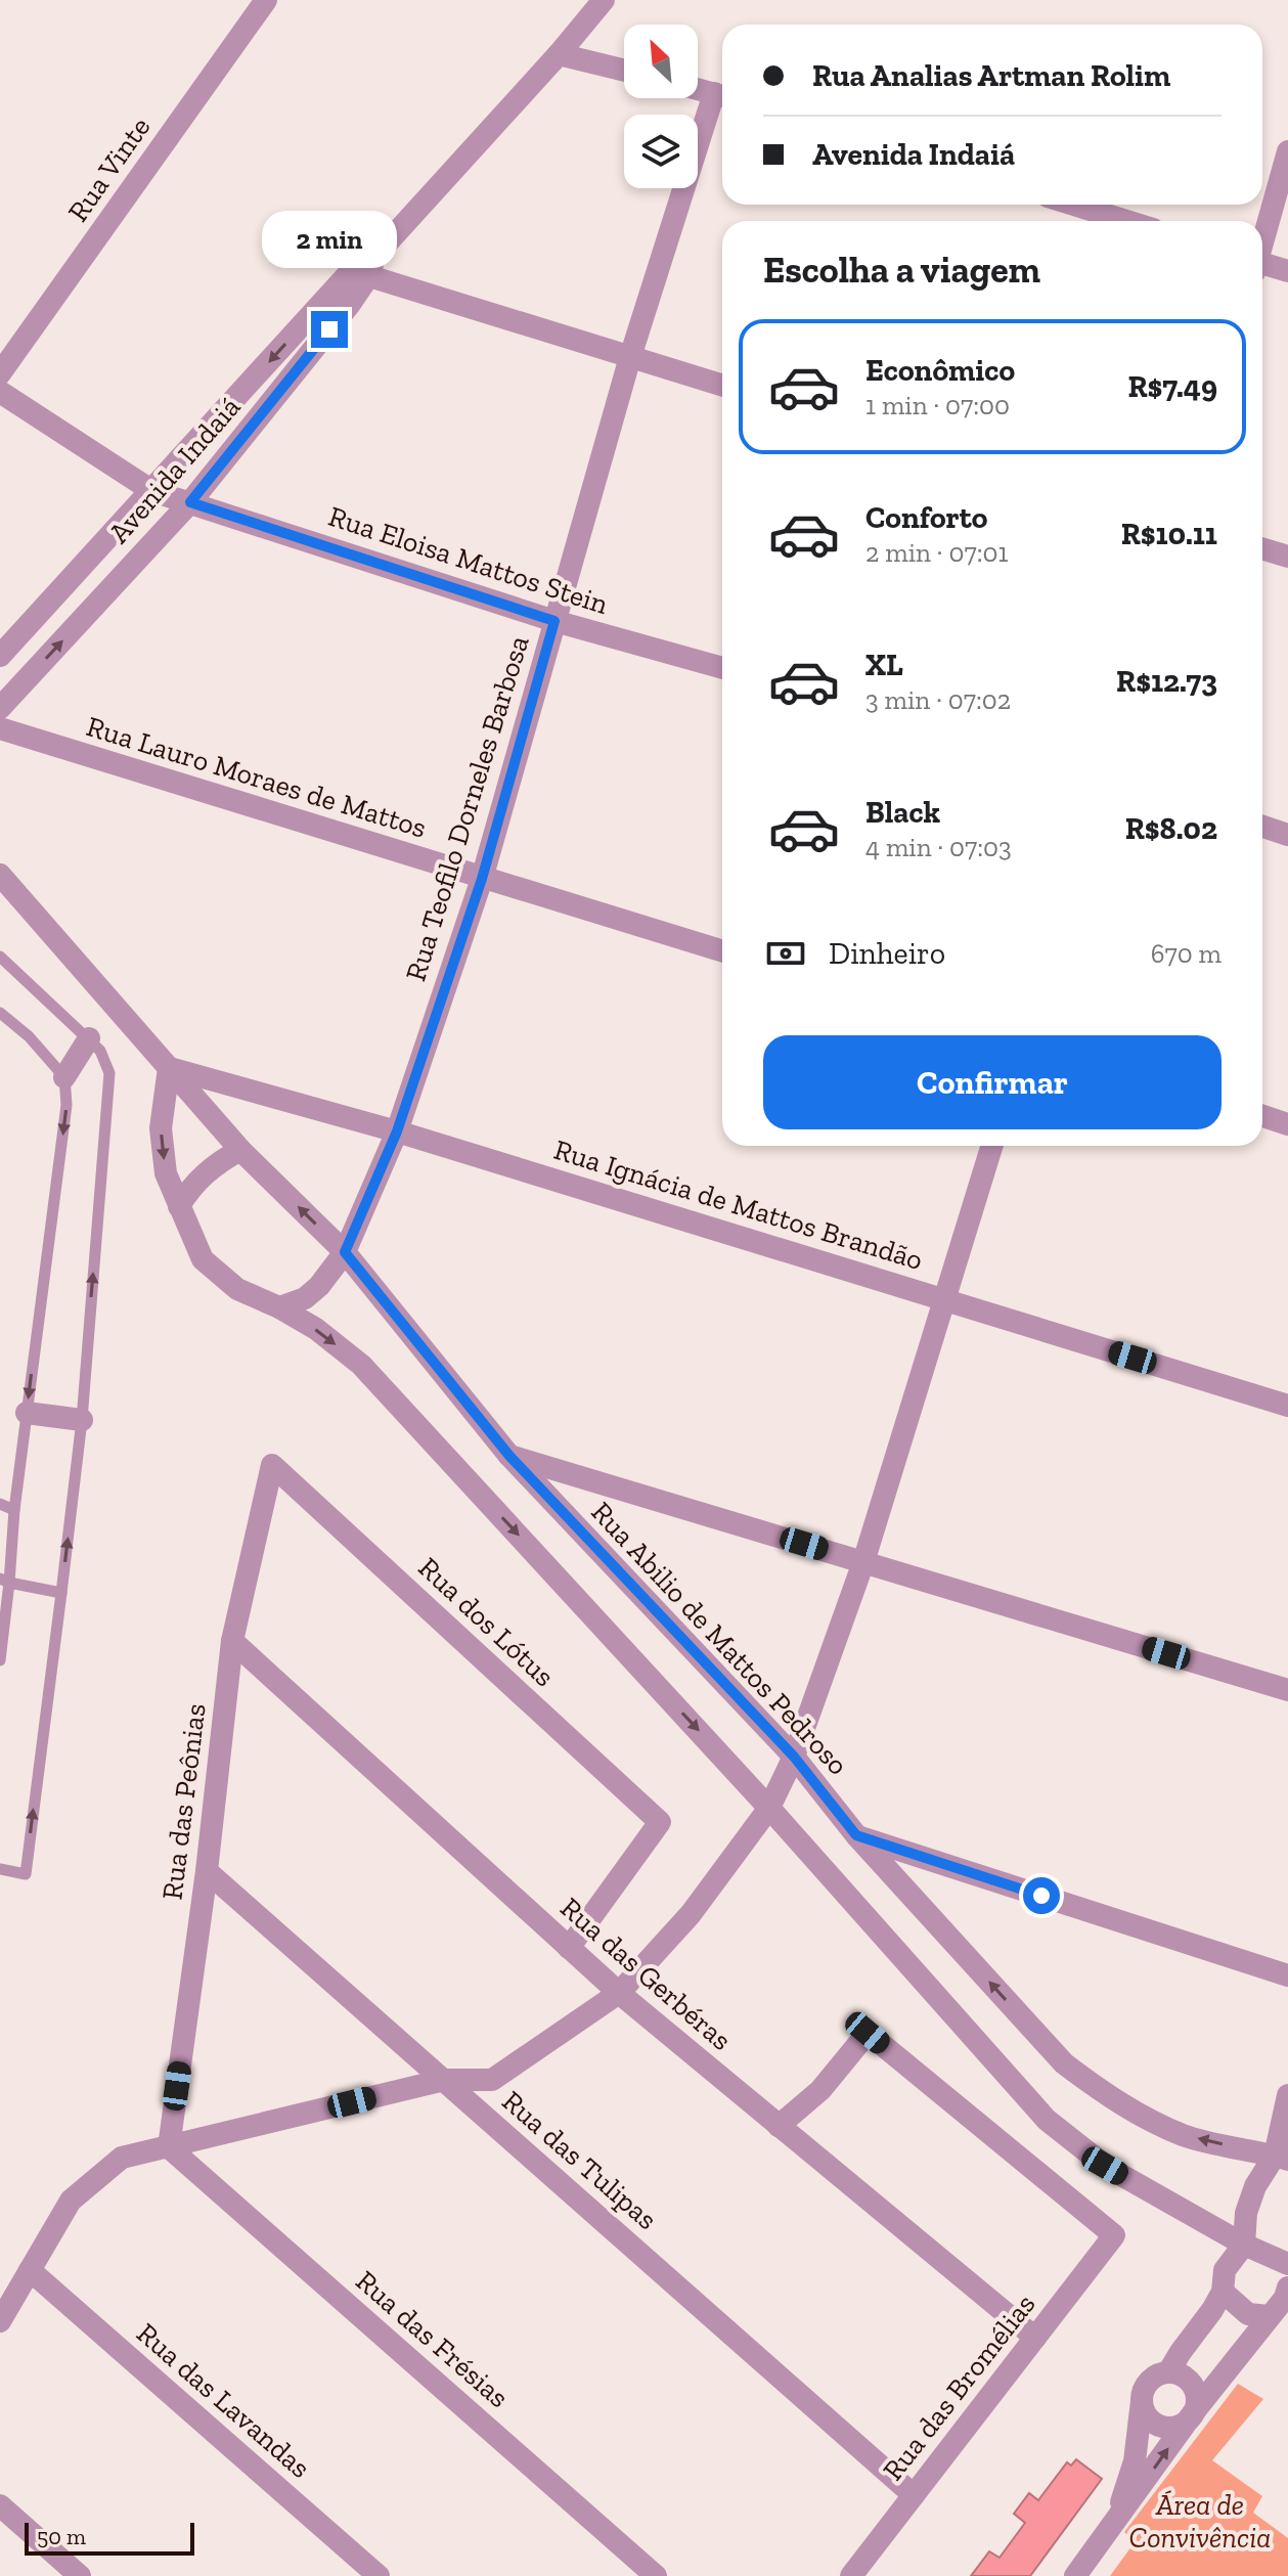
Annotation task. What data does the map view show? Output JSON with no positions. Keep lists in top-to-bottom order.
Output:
{
  "streets": {
    "street": [
      "Rua Vinte",
      "Avenida Indaiá",
      "Rua Eloisa Mattos Stein",
      "Rua Lauro Moraes de Mattos",
      "Rua Teofilo Dorneles Barbosa",
      "Rua Ignácia de Mattos Brandão",
      "Rua dos Lótus",
      "Rua Abilio de Mattos Pedroso",
      "Rua das Peônias",
      "Rua das Gerbéras",
      "Rua das Tulipas",
      "Rua das Frésias",
      "Rua das Bromélias",
      "Rua das Lavandas"
    ]
  },
  "crossings": [
    ["Avenida Indaiá", "Rua Eloisa Mattos Stein"],
    ["Rua Eloisa Mattos Stein", "Rua Teofilo Dorneles Barbosa"],
    ["Rua Lauro Moraes de Mattos", "Rua Teofilo Dorneles Barbosa"],
    ["Rua Teofilo Dorneles Barbosa", "Rua Ignácia de Mattos Brandão"],
    ["Rua Teofilo Dorneles Barbosa", "Rua Abilio de Mattos Pedroso"],
    ["Rua Ignácia de Mattos Brandão", "Rua Abilio de Mattos Pedroso"],
    ["Rua dos Lótus", "Rua das Peônias"],
    ["Rua dos Lótus", "Rua das Gerbéras"],
    ["Rua das Peônias", "Rua das Gerbéras"],
    ["Rua das Peônias", "Rua das Tulipas"],
    ["Rua das Peônias", "Rua das Frésias"],
    ["Rua das Gerbéras", "Rua das Bromélias"],
    ["Rua das Tulipas", "Rua das Bromélias"]
  ],
  "parks": ["Área de Convivência"],
  "scale_bar": "50 m",
  "north": "top left",
  "page": {
    "banner": ["Rua Analias Artman Rolim", "Avenida Indaiá"],
    "bubble": "2 min",
    "heading": "Escolha a viagem",
    "list": [
      {
        "name": "Econômico",
        "note": "1 min · 07:00",
        "value": "R$7.49"
      },
      {
        "name": "Conforto",
        "note": "2 min · 07:01",
        "value": "R$10.11"
      },
      {
        "name": "XL",
        "note": "3 min · 07:02",
        "value": "R$12.73"
      },
      {
        "name": "Black",
        "note": "4 min · 07:03",
        "value": "R$8.02"
      }
    ],
    "pay": ["Dinheiro", "670 m"],
    "buttons": "Confirmar",
    "scale": "50 m"
  }
}
